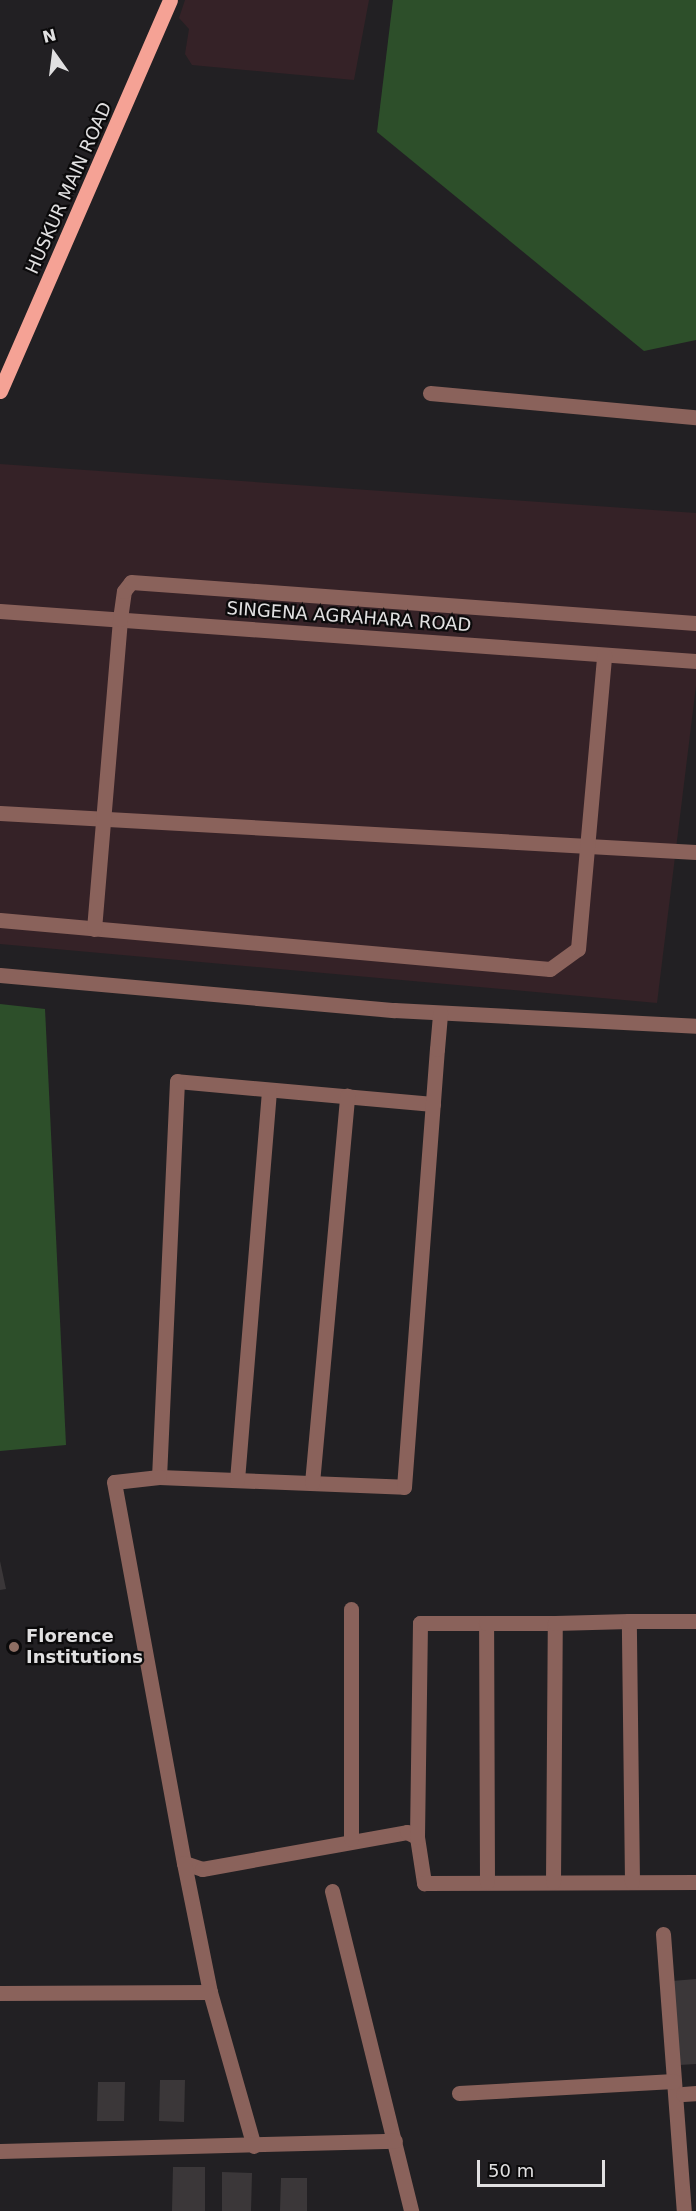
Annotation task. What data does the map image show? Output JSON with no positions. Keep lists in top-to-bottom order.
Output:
{
  "streets": {
    "main road": ["HUSKUR MAIN ROAD"],
    "street": ["SINGENA AGRAHARA ROAD"]
  },
  "places": ["Florence Institutions"],
  "scale_bar": "50 m",
  "north": "top"
}
